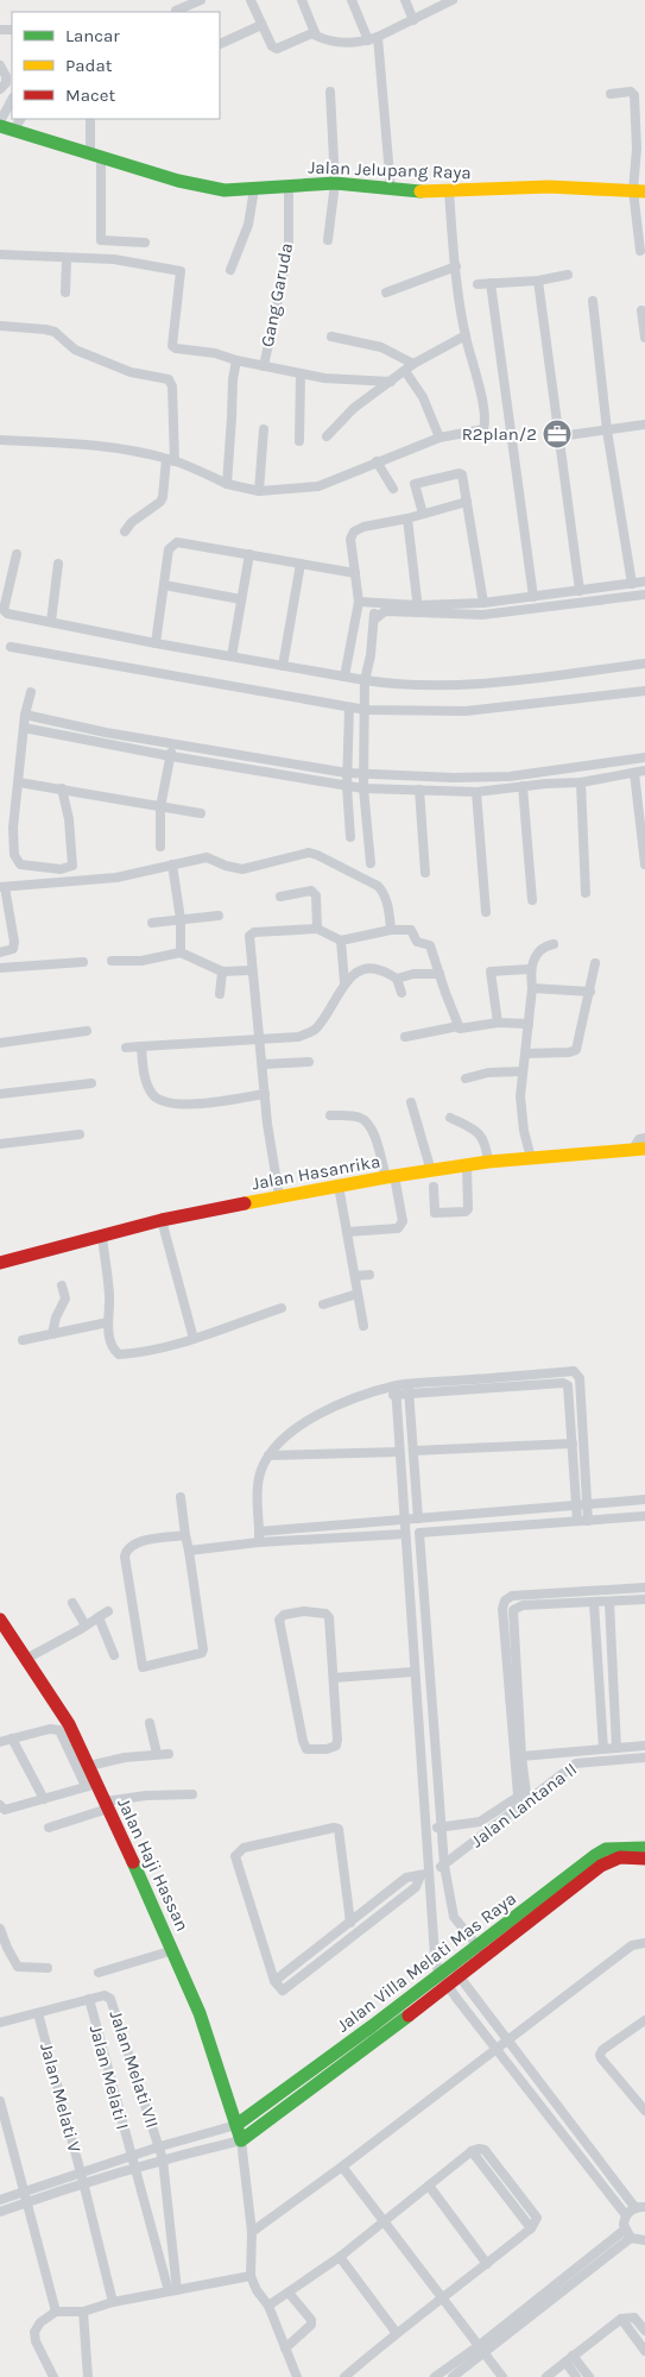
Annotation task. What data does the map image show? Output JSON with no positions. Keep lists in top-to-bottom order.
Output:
{
  "streets": {
    "street": [
      "Jalan Jelupang Raya",
      "Gang Garuda",
      "Jalan Hasanrika",
      "Jalan Lantana II",
      "Jalan Haji Hassan",
      "Jalan Villa Melati Mas Raya",
      "Jalan Melati VII",
      "Jalan Melati I",
      "Jalan Melati V"
    ]
  },
  "crossings": [
    ["Jalan Jelupang Raya", "Gang Garuda"],
    ["Jalan Haji Hassan", "Jalan Villa Melati Mas Raya"],
    ["Jalan Melati VII", "Jalan Melati I"],
    ["Jalan Melati VII", "Jalan Melati V"]
  ],
  "places": {
    "office": ["R2plan/2"]
  },
  "legend": ["Lancar", "Padat", "Macet"]
}
